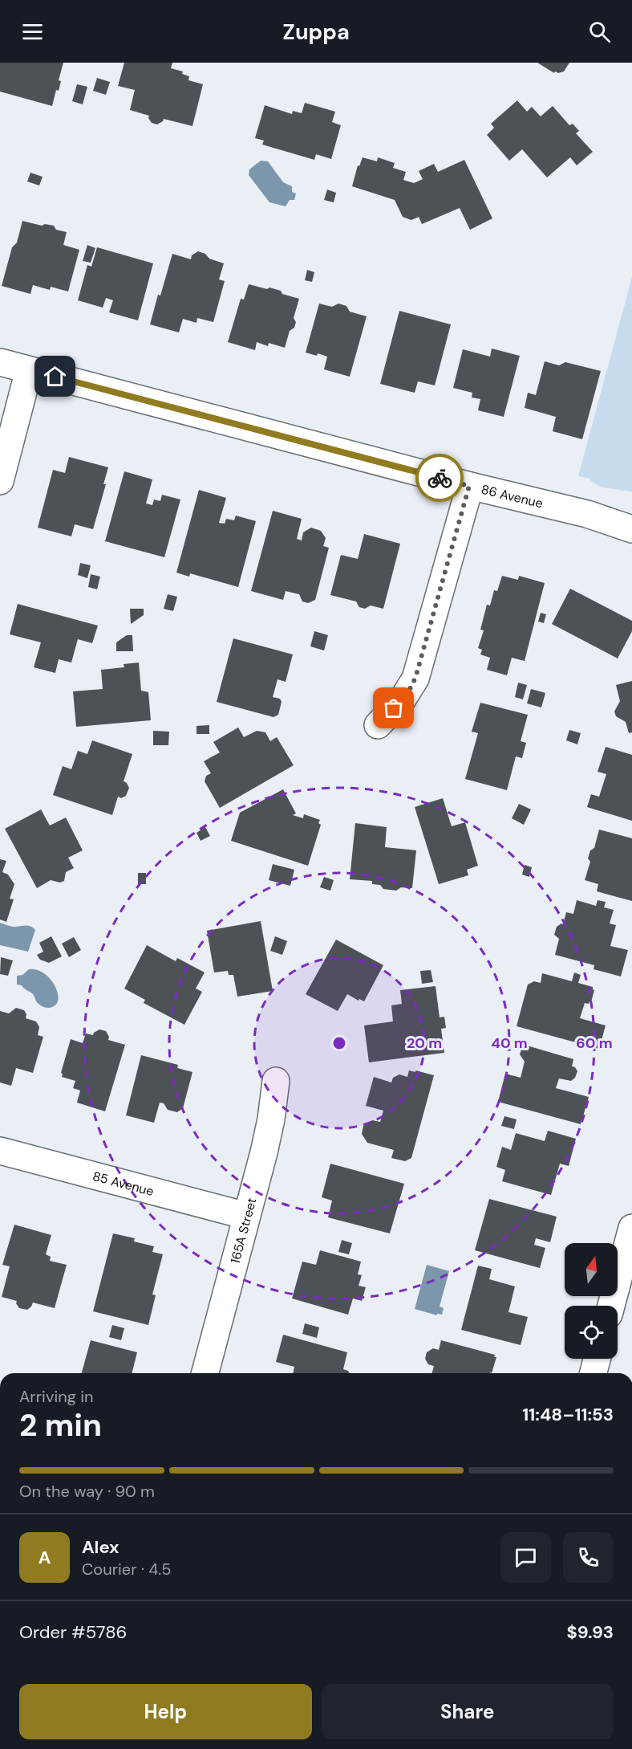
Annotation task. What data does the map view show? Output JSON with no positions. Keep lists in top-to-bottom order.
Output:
{
  "streets": {
    "street": ["86 Avenue", "85 Avenue", "165A Street"]
  },
  "crossings": [
    ["85 Avenue", "165A Street"]
  ],
  "north": "top",
  "page": {
    "header": "Zuppa",
    "heading": ["2 min", "Arriving in", "11:48–11:53"],
    "panel": [
      "Alex",
      "Courier · 4.5",
      "Order #5786",
      "$9.93"
    ],
    "bar": "On the way · 90 m",
    "round": "A",
    "buttons": ["Help", "Share"]
  },
  "rings": ["20 m", "40 m", "60 m"]
}
